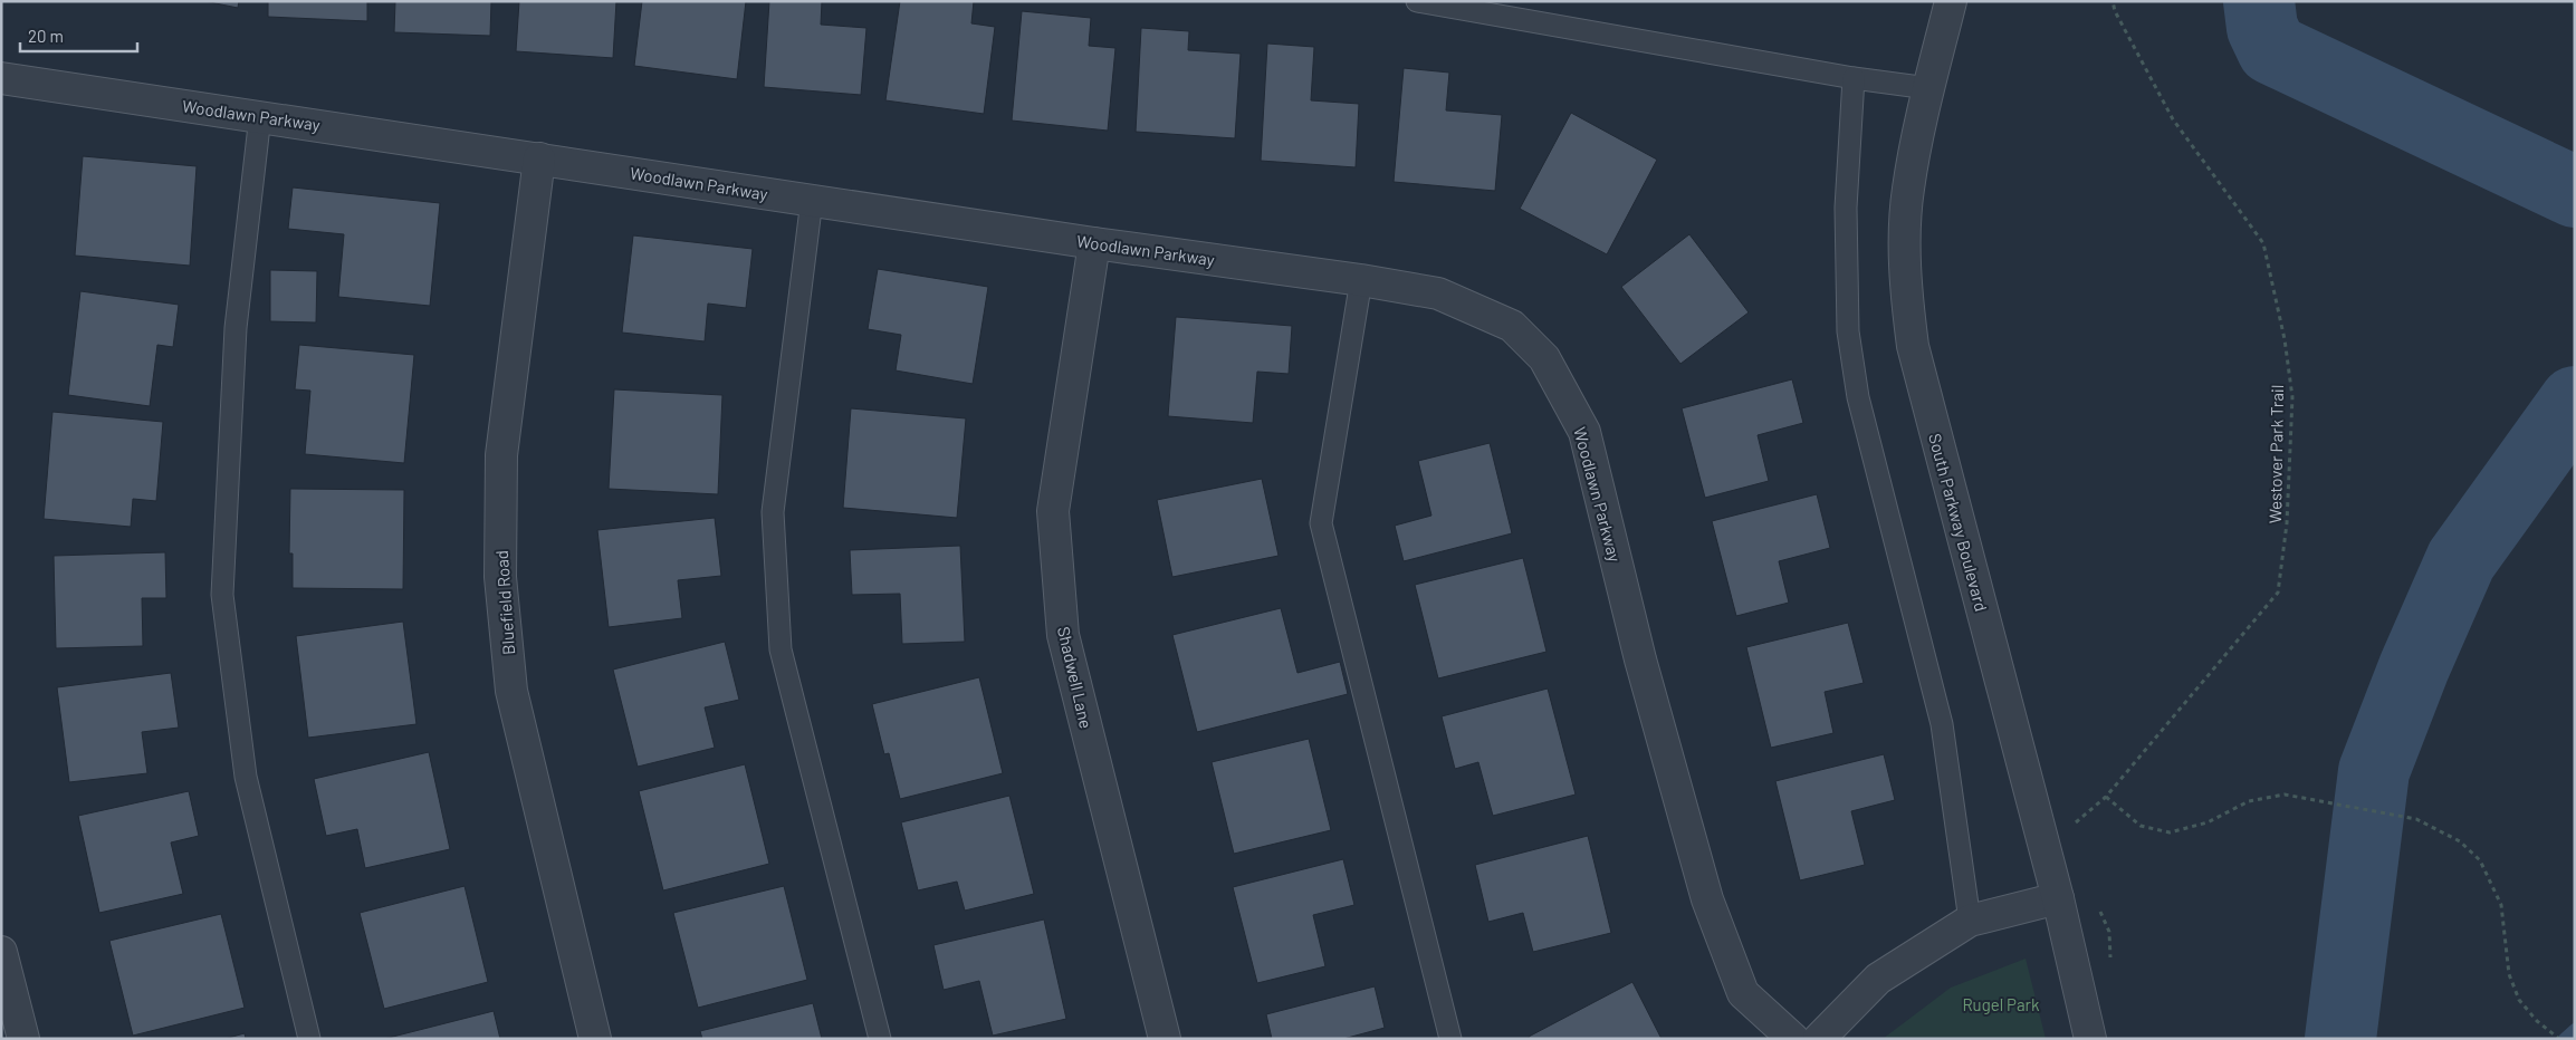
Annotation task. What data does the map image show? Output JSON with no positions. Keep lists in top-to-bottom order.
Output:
{
  "streets": {
    "street": [
      "Woodlawn Parkway",
      "South Parkway Boulevard",
      "Bluefield Road",
      "Shadwell Lane"
    ],
    "path": ["Westover Park Trail"]
  },
  "crossings": [
    ["Woodlawn Parkway", "Bluefield Road"],
    ["Woodlawn Parkway", "Shadwell Lane"]
  ],
  "parks": ["Rugel Park"],
  "scale_bar": "20 m"
}
